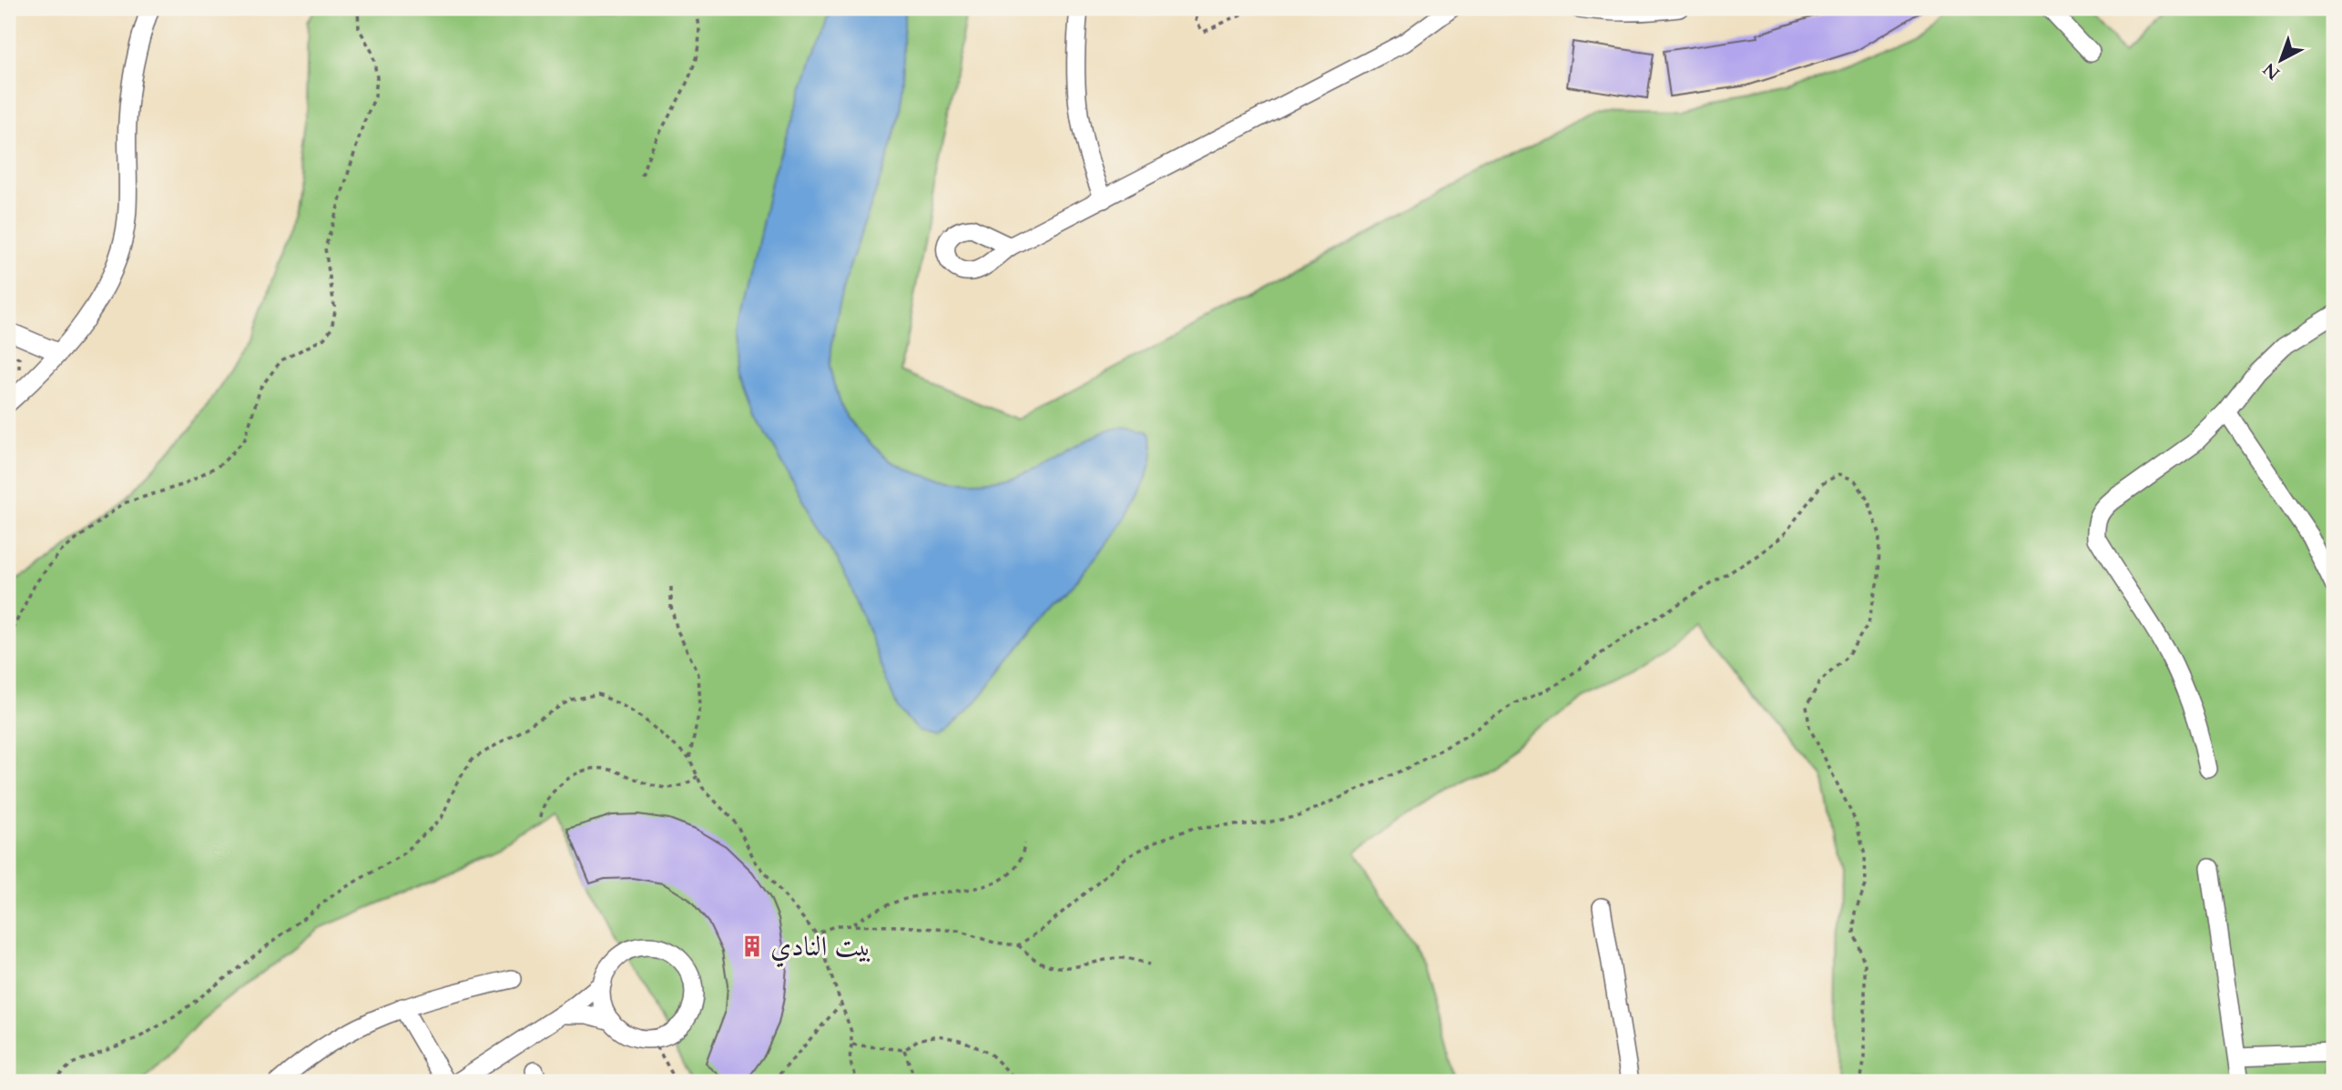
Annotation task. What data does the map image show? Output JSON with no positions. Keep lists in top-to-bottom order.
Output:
{
  "places": {
    "building": ["بيت النادي"]
  },
  "north": "bottom left"
}
